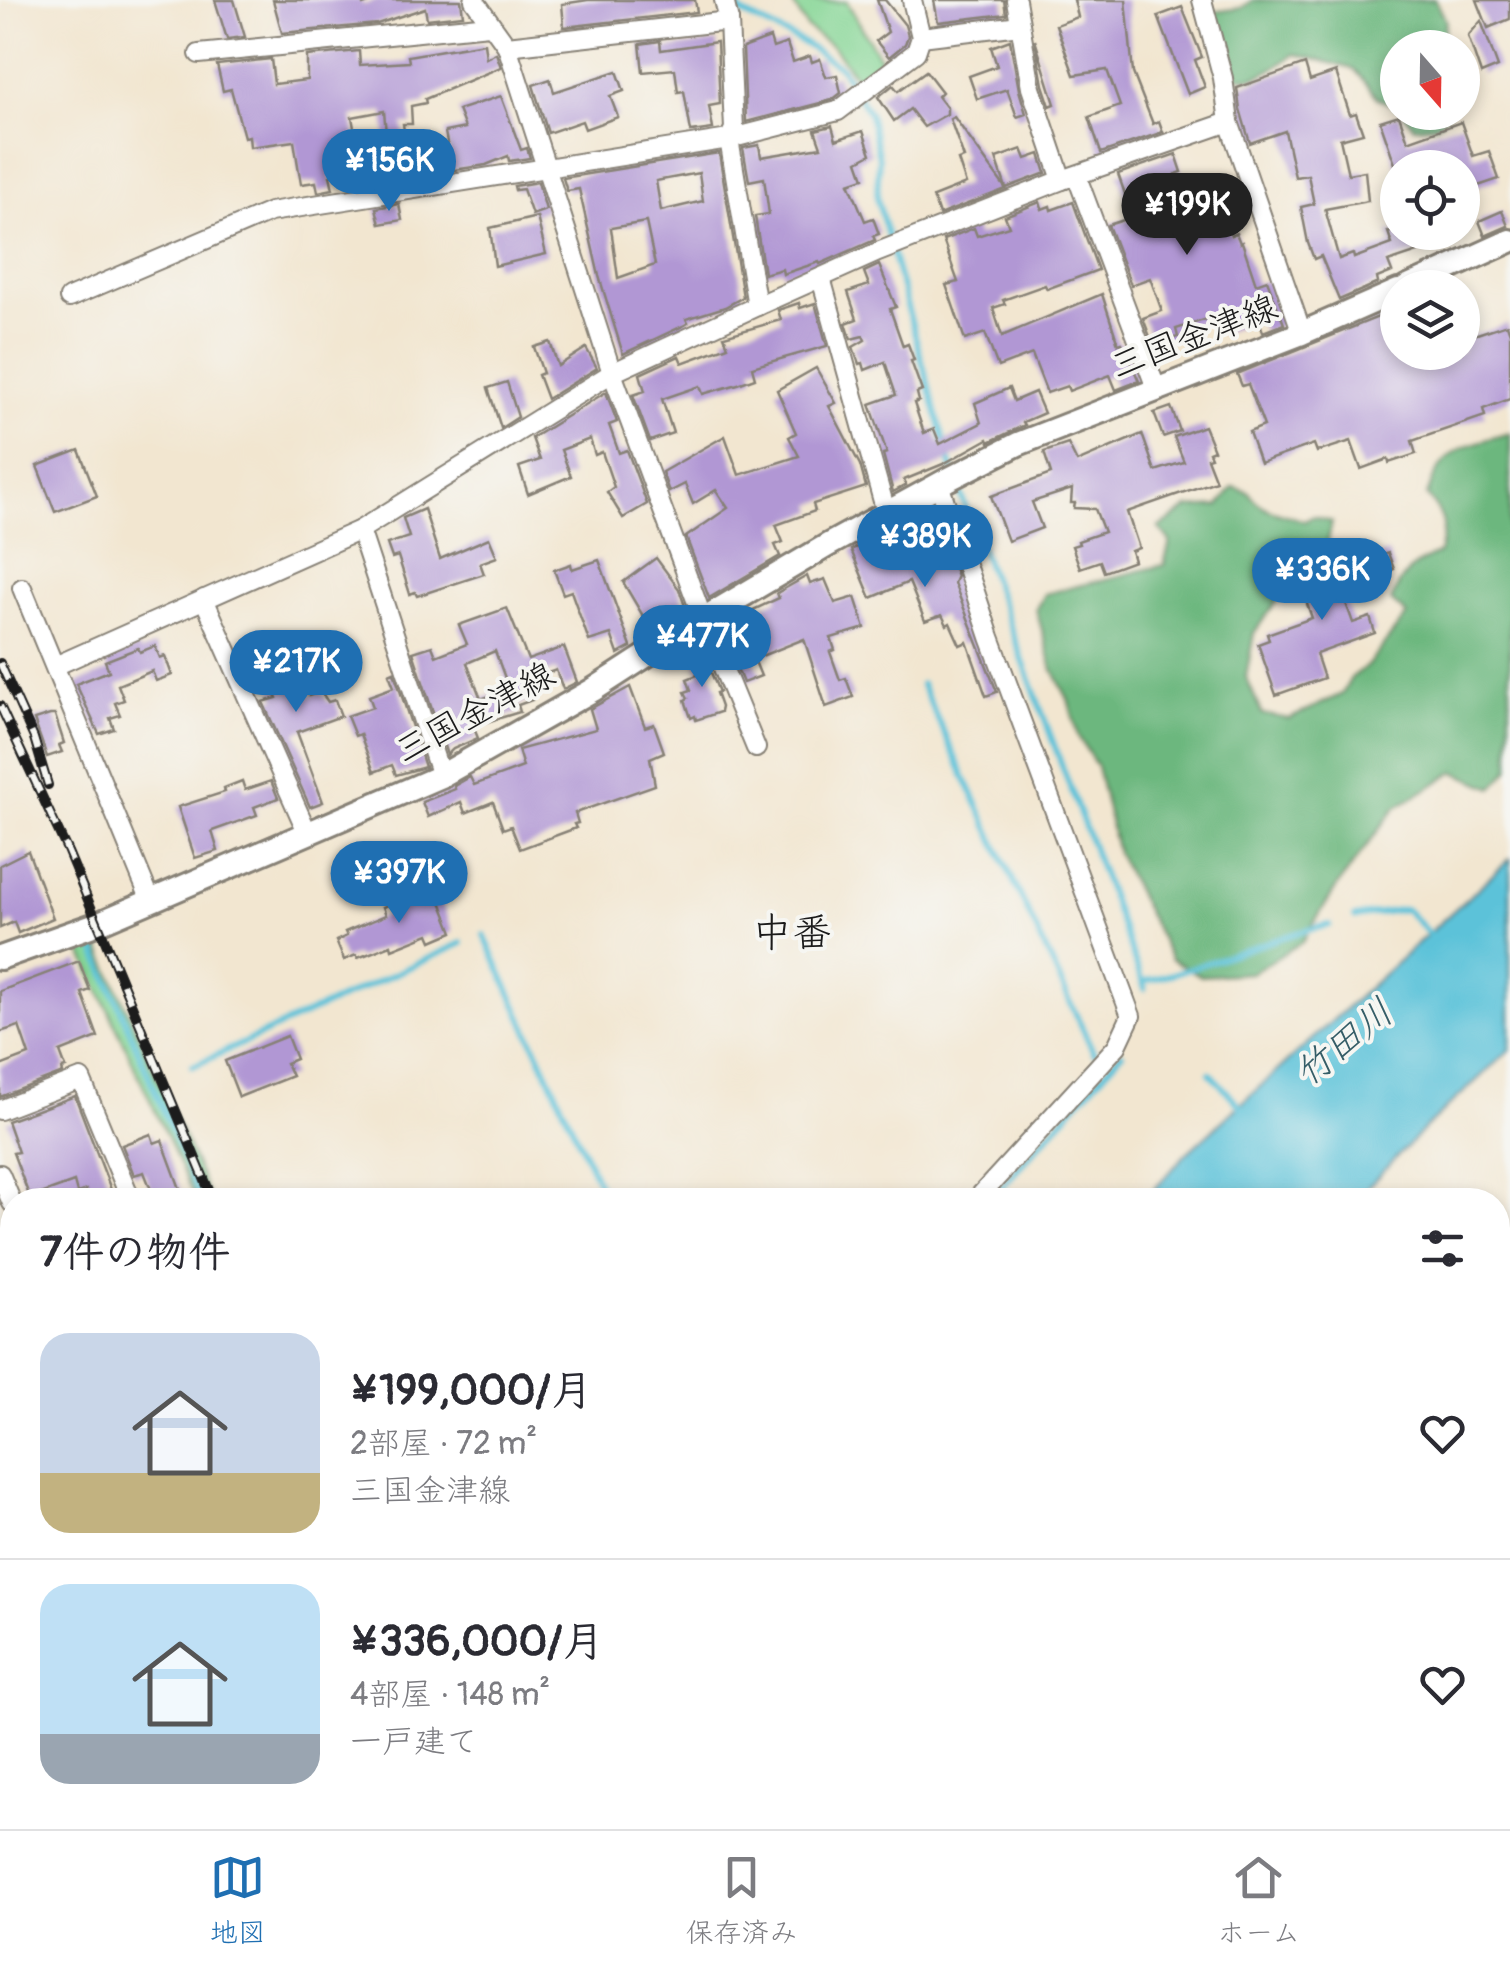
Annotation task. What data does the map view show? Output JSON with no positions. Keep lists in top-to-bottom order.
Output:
{
  "streets": {
    "main road": ["三国金津線"]
  },
  "districts": ["中番"],
  "water": ["竹田川"],
  "north": "bottom",
  "page": {
    "price": [
      "¥156K",
      "¥199K",
      "¥389K",
      "¥336K",
      "¥477K",
      "¥217K",
      "¥397K"
    ],
    "heading": "7件の物件",
    "list": [
      {
        "name": "¥199,000/月",
        "note": "2部屋 · 72 m² · 三国金津線"
      },
      {
        "name": "¥336,000/月",
        "note": "4部屋 · 148 m² · 一戸建て"
      }
    ],
    "tabs": ["地図", "保存済み", "ホーム"]
  }
}
